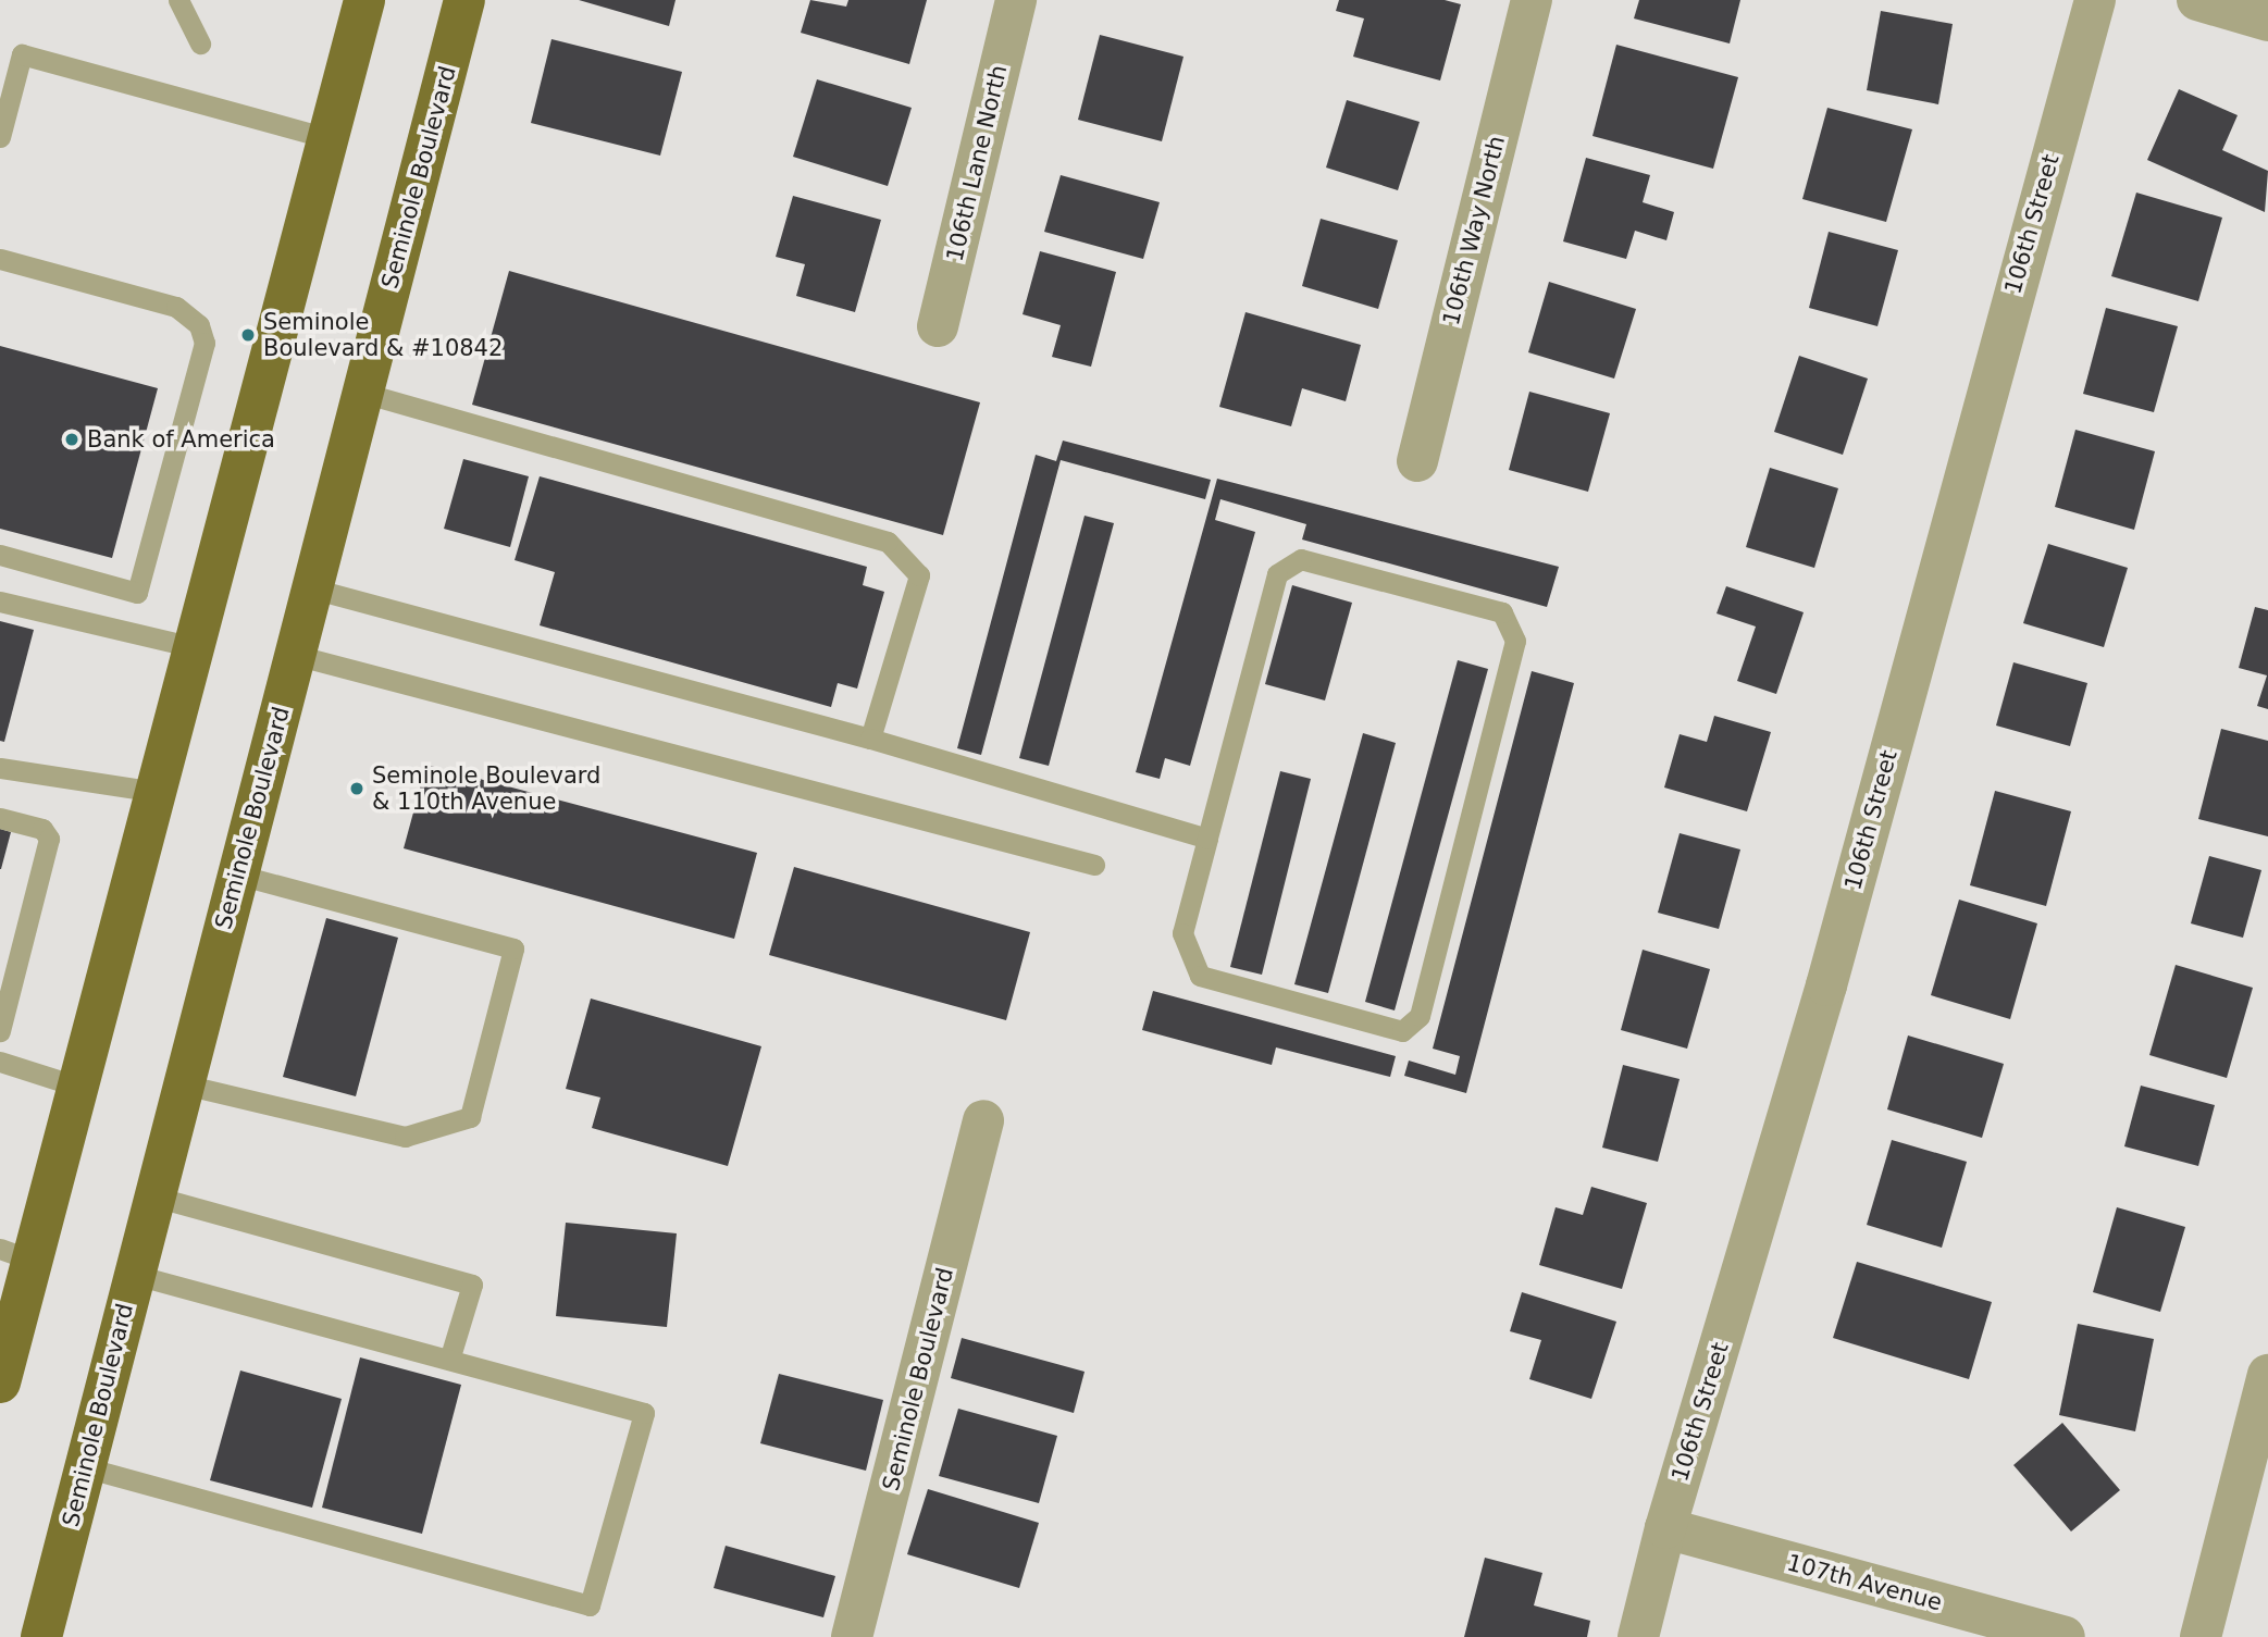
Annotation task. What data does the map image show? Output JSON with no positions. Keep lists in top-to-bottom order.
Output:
{
  "streets": {
    "main road": ["Seminole Boulevard"],
    "street": [
      "106th Lane North",
      "106th Street",
      "106th Way North",
      "107th Avenue"
    ]
  },
  "crossings": [
    ["106th Street", "107th Avenue"]
  ],
  "places": ["Seminole Boulevard & #10842", "Bank of America", "Seminole Boulevard & 110th Avenue"]
}
